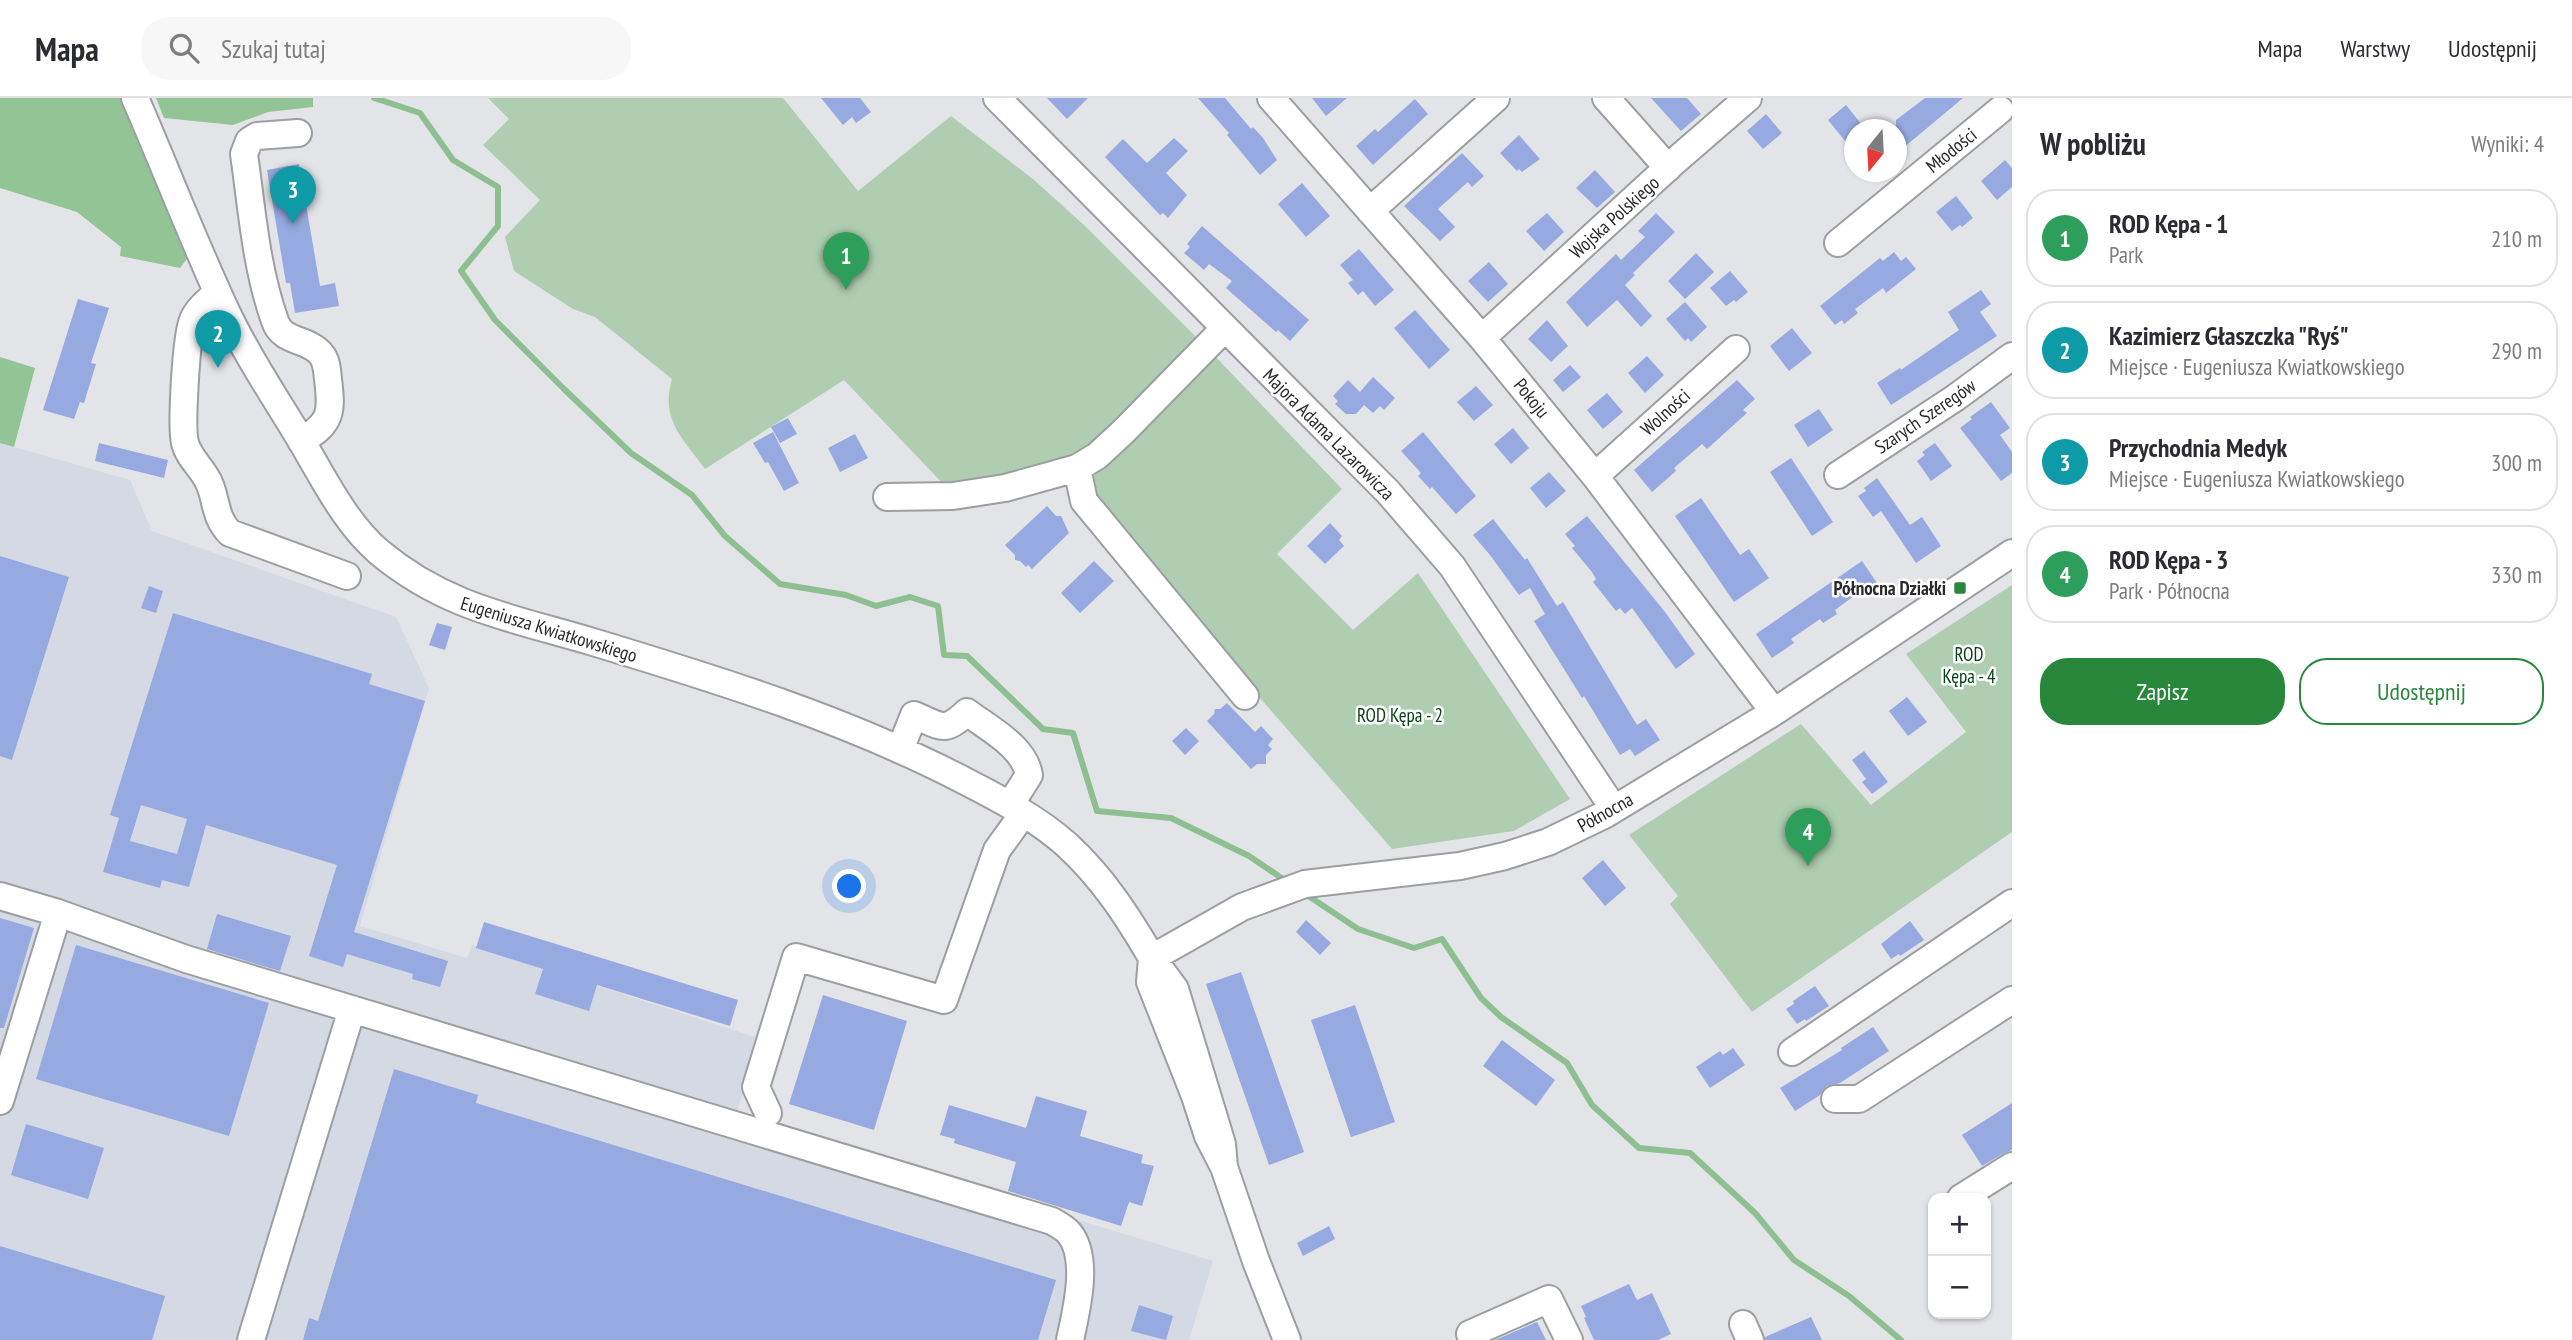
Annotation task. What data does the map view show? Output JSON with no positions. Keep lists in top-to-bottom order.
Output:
{
  "streets": {
    "street": [
      "Młodości",
      "Wojska Polskiego",
      "Pokoju",
      "Wolności",
      "Szarych Szeregów",
      "Majora Adama Lazarowicza",
      "Eugeniusza Kwiatkowskiego",
      "Północna"
    ]
  },
  "crossings": [
    ["Wojska Polskiego", "Pokoju"],
    ["Pokoju", "Wolności"],
    ["Pokoju", "Północna"],
    ["Majora Adama Lazarowicza", "Północna"],
    ["Eugeniusza Kwiatkowskiego", "Północna"]
  ],
  "parks": ["ROD Kępa - 4", "ROD Kępa - 2"],
  "places": {
    "transit": ["Północna Działki"]
  },
  "north": "bottom",
  "page": {
    "header": "Mapa",
    "search": "Szukaj tutaj",
    "nav": ["Mapa", "Warstwy", "Udostępnij"],
    "heading": ["W pobliżu", "Wyniki: 4"],
    "pins": [
      "3",
      "1",
      "2",
      "4"
    ],
    "list": [
      {
        "mark": "1",
        "name": "ROD Kępa - 1",
        "note": "Park",
        "value": "210 m"
      },
      {
        "mark": "2",
        "name": "Kazimierz Głaszczka \"Ryś\"",
        "note": "Miejsce · Eugeniusza Kwiatkowskiego",
        "value": "290 m"
      },
      {
        "mark": "3",
        "name": "Przychodnia Medyk",
        "note": "Miejsce · Eugeniusza Kwiatkowskiego",
        "value": "300 m"
      },
      {
        "mark": "4",
        "name": "ROD Kępa - 3",
        "note": "Park · Północna",
        "value": "330 m"
      }
    ],
    "buttons": ["Zapisz", "Udostępnij"],
    "map_buttons": ["+", "−"]
  }
}
